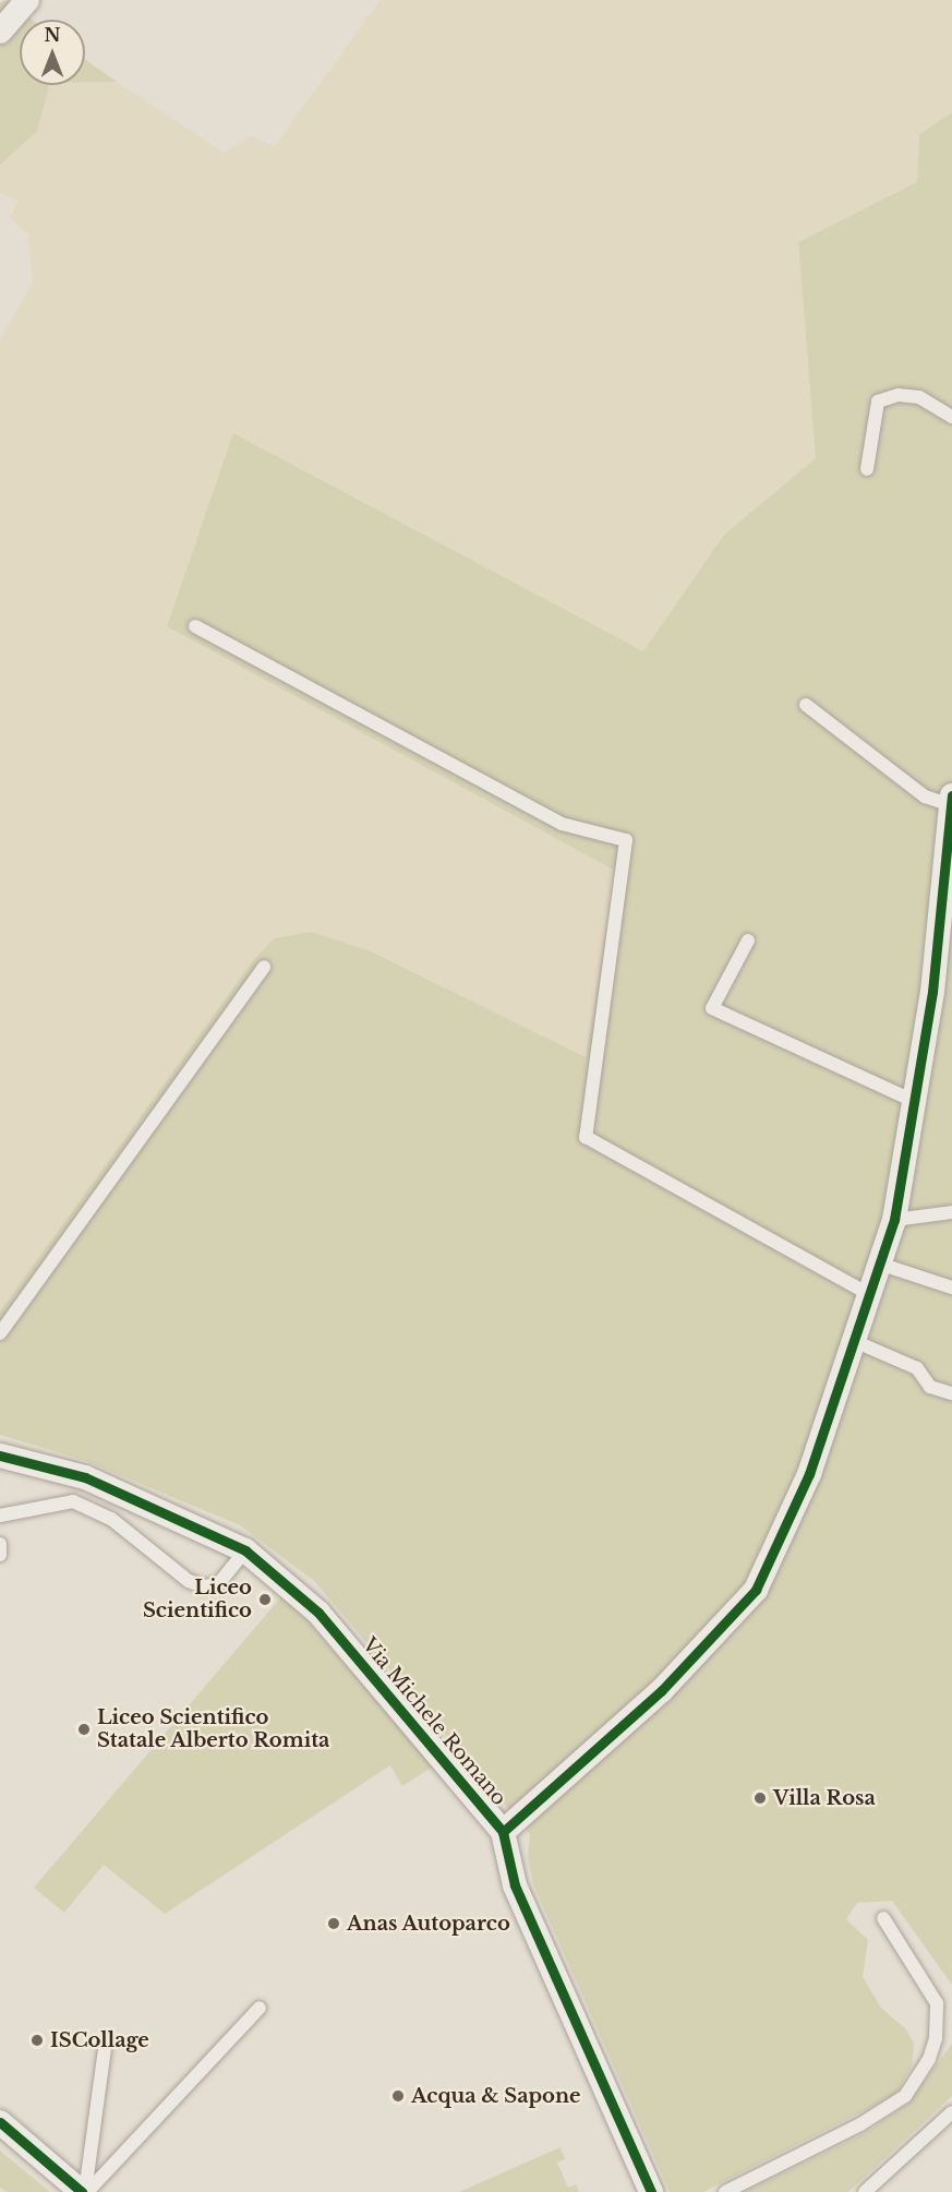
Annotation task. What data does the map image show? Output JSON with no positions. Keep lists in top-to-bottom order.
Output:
{
  "streets": {
    "street": ["Via Michele Romano"]
  },
  "places": [
    "Liceo Scientifico",
    "Liceo Scientifico Statale Alberto Romita",
    "Villa Rosa",
    "Anas Autoparco",
    "ISCollage",
    "Acqua & Sapone"
  ],
  "north": "top"
}
